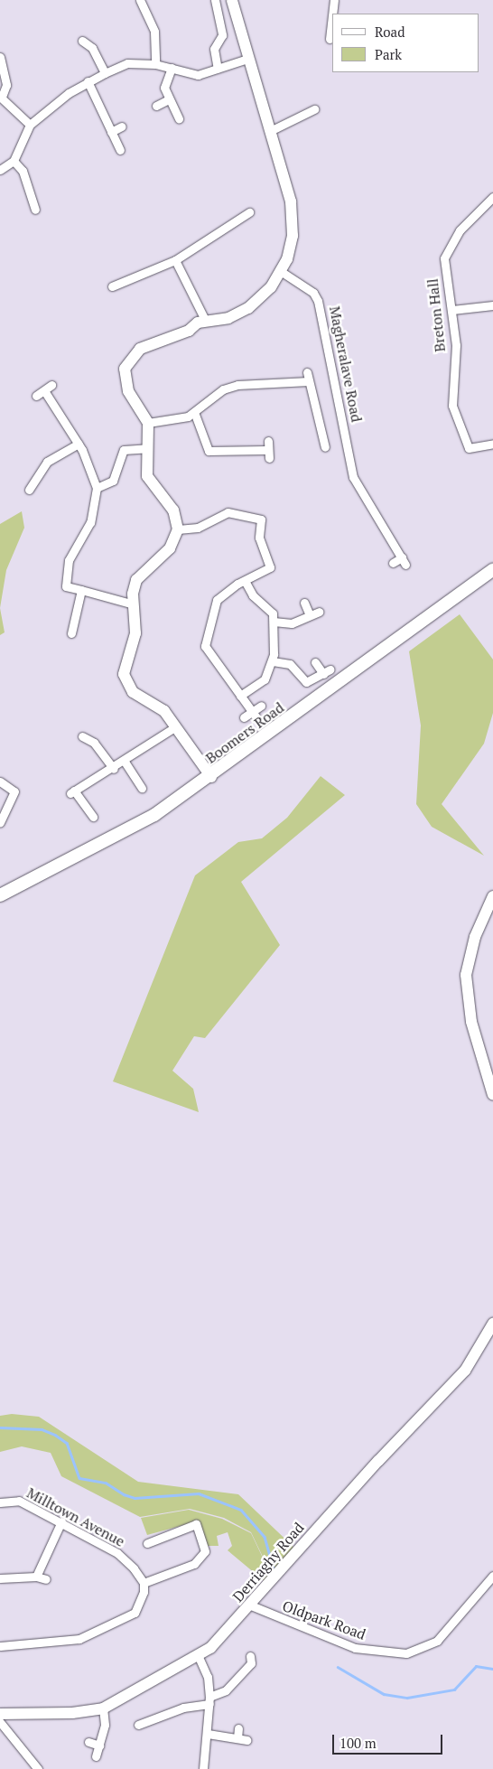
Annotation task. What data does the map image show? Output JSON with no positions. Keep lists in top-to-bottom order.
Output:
{
  "streets": {
    "main road": ["Boomers Road"],
    "street": [
      "Breton Hall",
      "Magheralave Road",
      "Milltown Avenue",
      "Derriaghy Road",
      "Oldpark Road"
    ]
  },
  "crossings": [
    ["Derriaghy Road", "Oldpark Road"]
  ],
  "legend": ["Road", "Park"],
  "scale_bar": "100 m"
}
